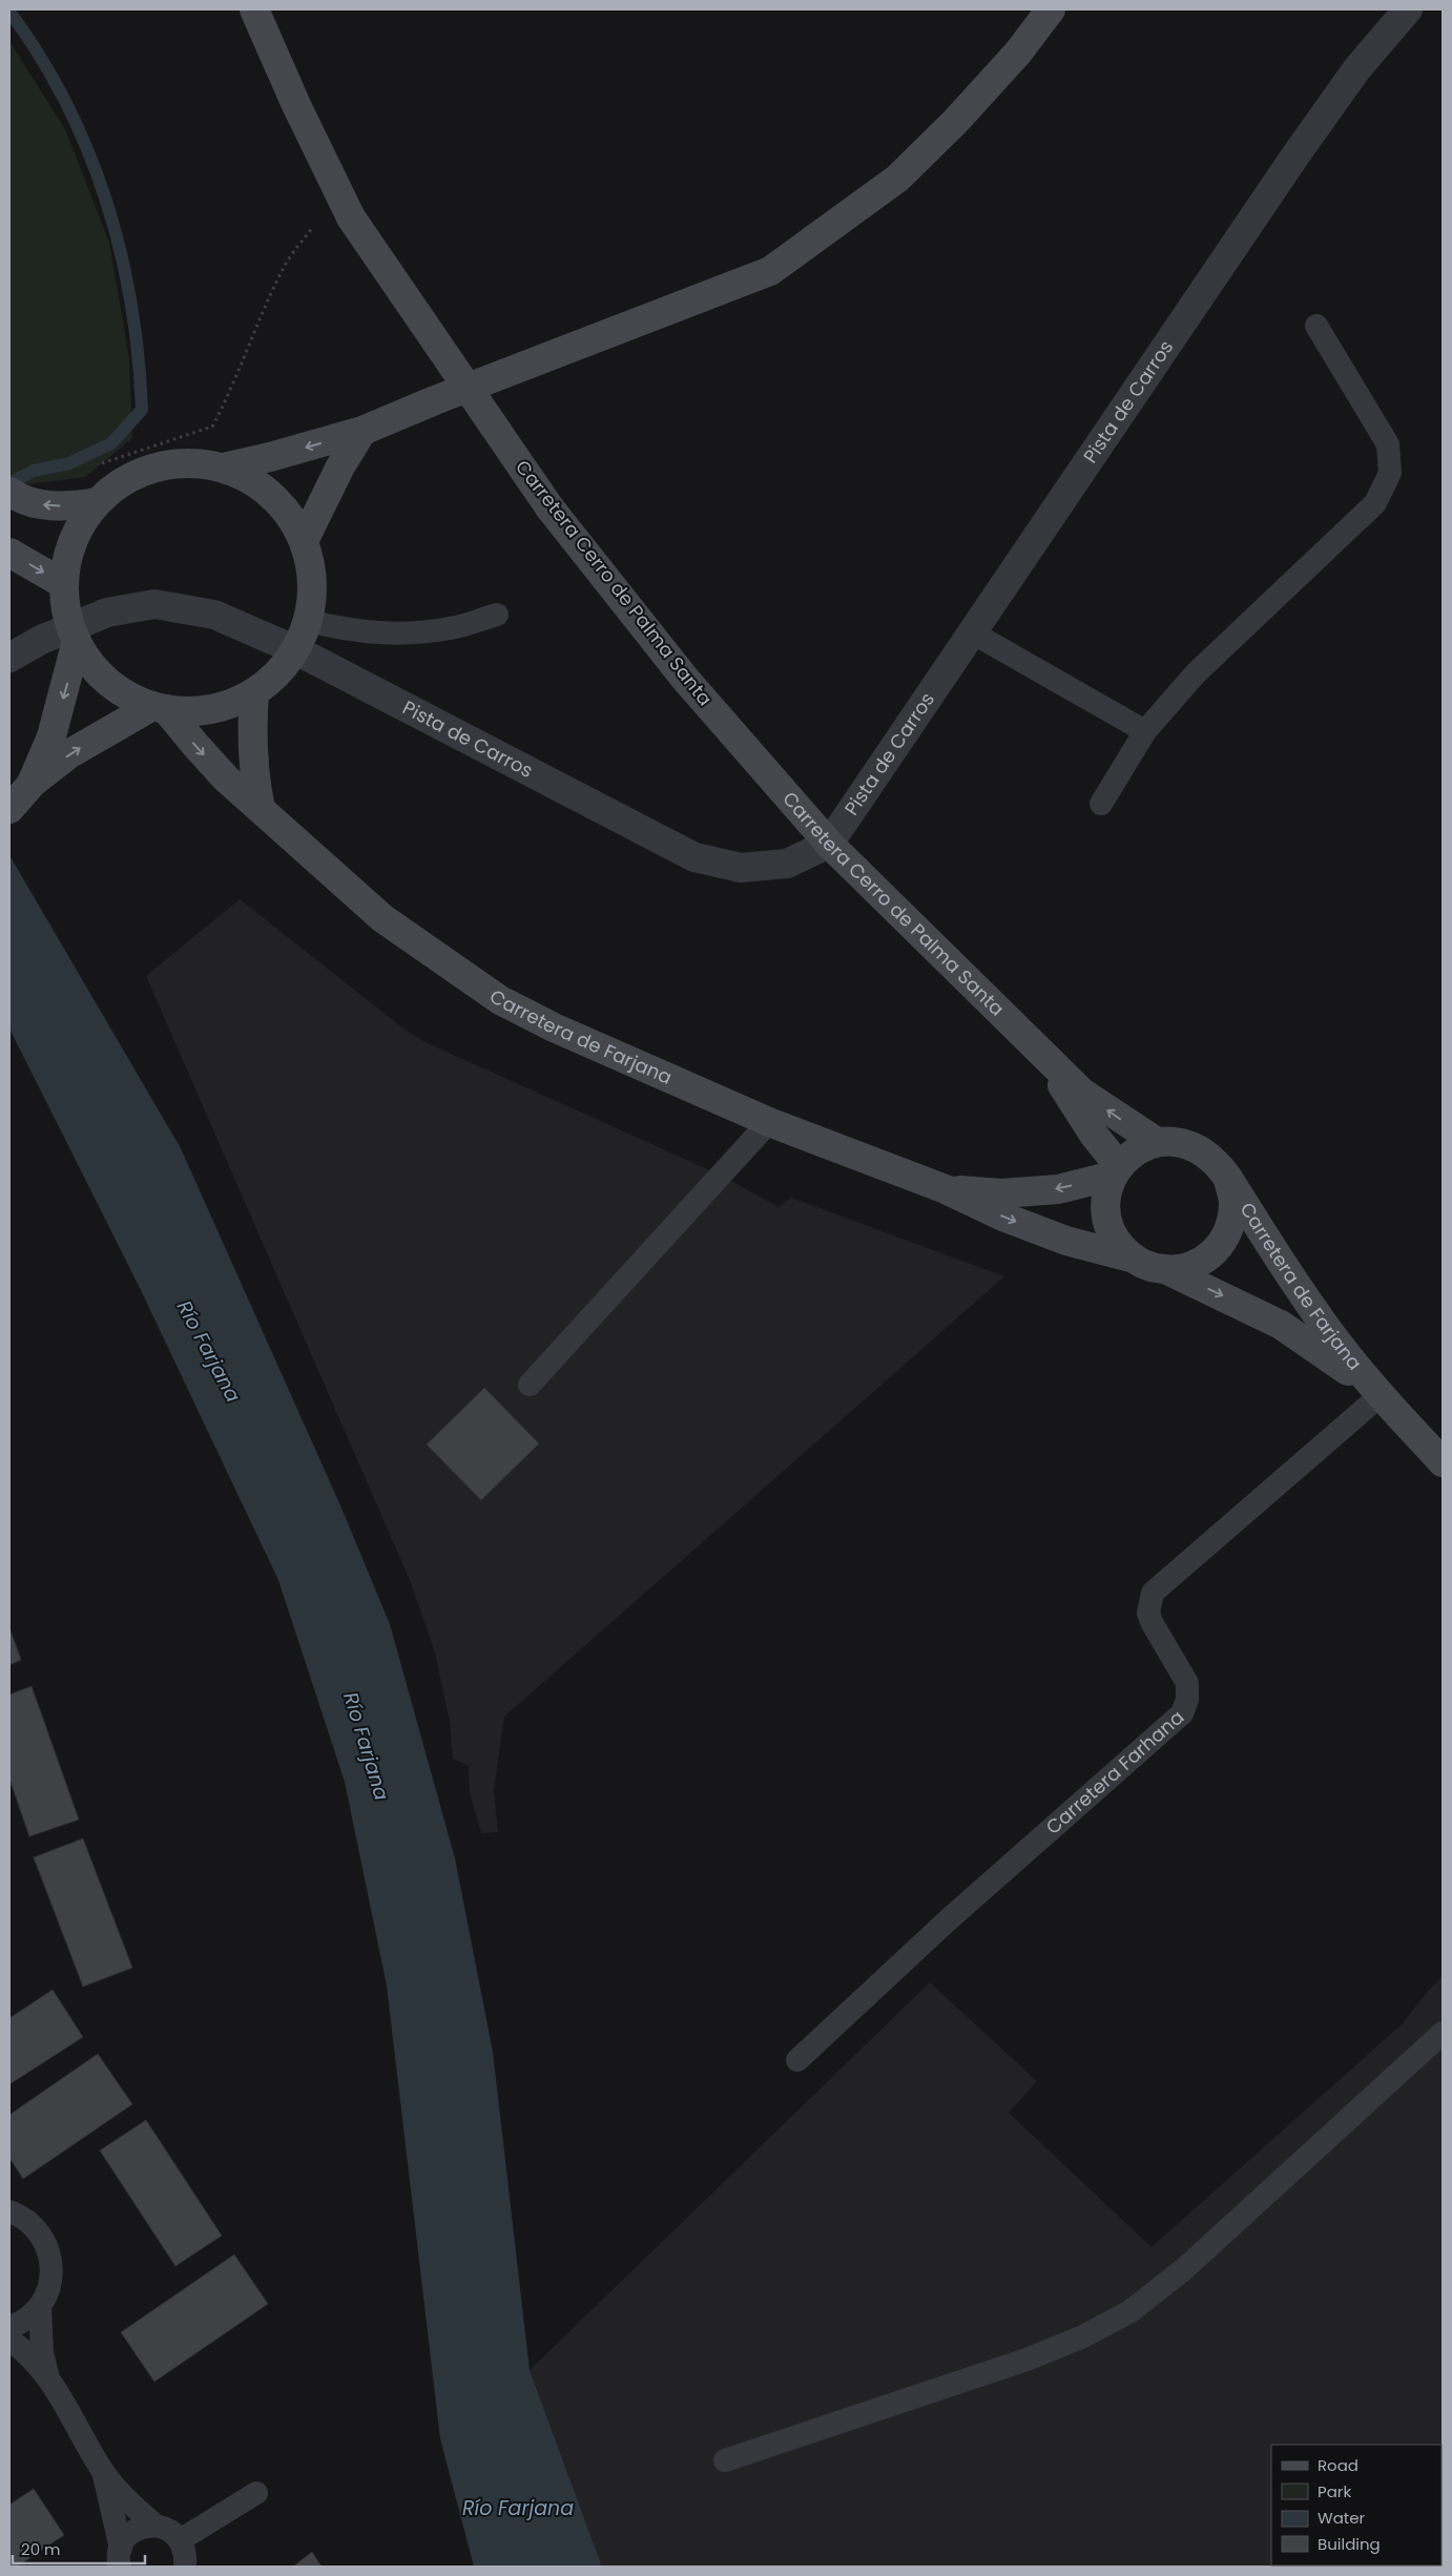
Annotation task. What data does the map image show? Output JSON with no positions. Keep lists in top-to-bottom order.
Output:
{
  "streets": {
    "main road": ["Carretera Cerro de Palma Santa", "Carretera de Farjana"],
    "street": ["Pista de Carros"],
    "lane": ["Carretera Farhana"]
  },
  "crossings": [
    ["Pista de Carros", "Carretera Cerro de Palma Santa"],
    ["Carretera Cerro de Palma Santa", "Carretera de Farjana"],
    ["Carretera de Farjana", "Carretera Farhana"]
  ],
  "water": ["Río Farjana"],
  "legend": [
    "Road",
    "Park",
    "Water",
    "Building"
  ],
  "scale_bar": "20 m"
}
